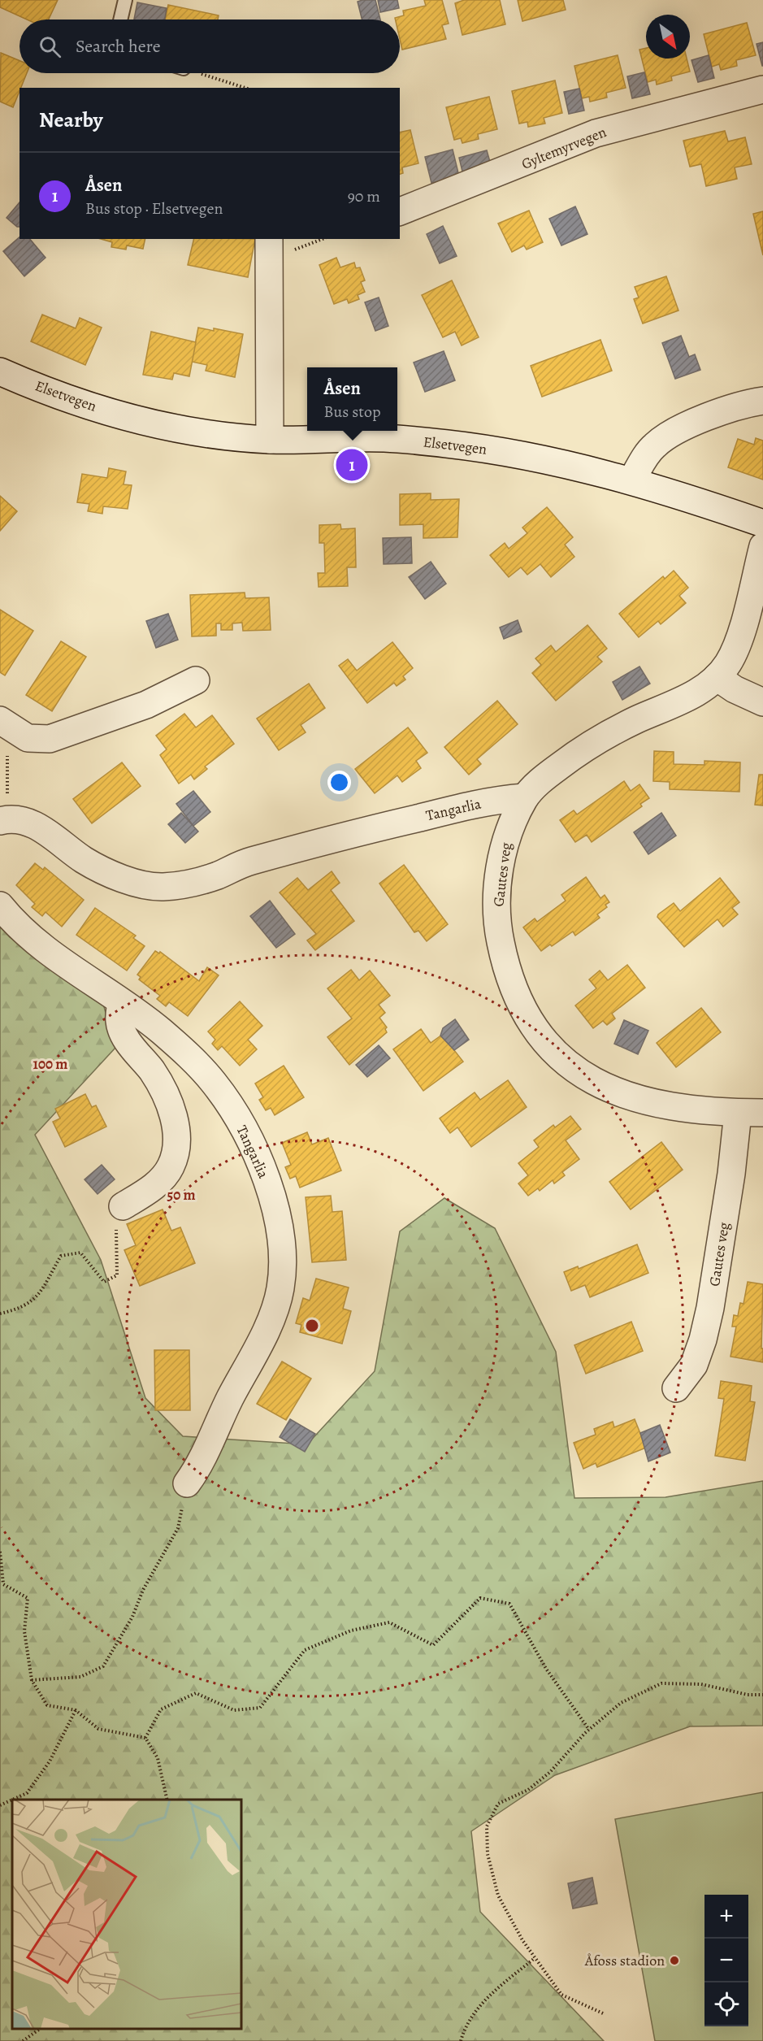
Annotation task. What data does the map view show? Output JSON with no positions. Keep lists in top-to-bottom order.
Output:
{
  "streets": {
    "street": [
      "Gyltemyrvegen",
      "Elsetvegen",
      "Tangarlia",
      "Gautes veg"
    ]
  },
  "crossings": [
    ["Tangarlia", "Gautes veg"]
  ],
  "places": ["Åfoss stadion"],
  "north": "bottom right",
  "page": {
    "search": "Search here",
    "heading": "Nearby",
    "list": [
      {
        "mark": "1",
        "name": "Åsen",
        "note": "Bus stop · Elsetvegen",
        "value": "90 m"
      }
    ],
    "popup": ["Åsen", "Bus stop"],
    "pins": "1",
    "map_buttons": ["+", "−"]
  },
  "rings": ["100 m", "50 m"]
}
